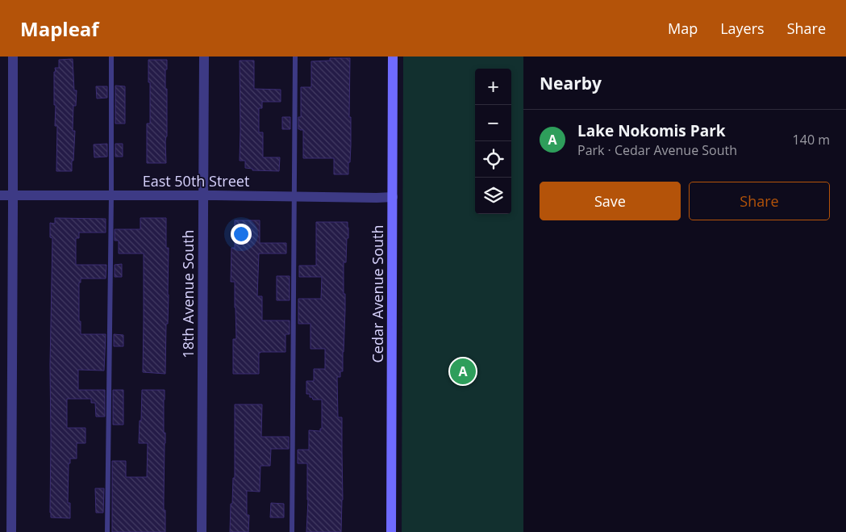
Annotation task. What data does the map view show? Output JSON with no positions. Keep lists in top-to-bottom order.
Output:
{
  "streets": {
    "main road": ["Cedar Avenue South"],
    "street": ["East 50th Street", "18th Avenue South"]
  },
  "crossings": [
    ["East 50th Street", "18th Avenue South"],
    ["East 50th Street", "Cedar Avenue South"]
  ],
  "page": {
    "header": "Mapleaf",
    "nav": ["Map", "Layers", "Share"],
    "heading": "Nearby",
    "map_buttons": ["+", "−"],
    "list": [
      {
        "mark": "A",
        "name": "Lake Nokomis Park",
        "note": "Park · Cedar Avenue South",
        "value": "140 m"
      }
    ],
    "buttons": ["Save", "Share"],
    "pins": "A"
  }
}
